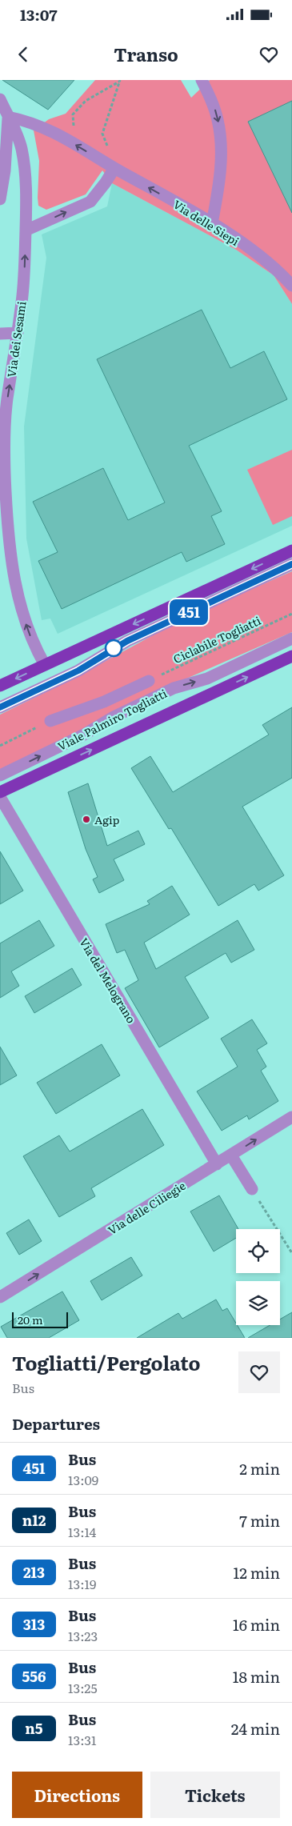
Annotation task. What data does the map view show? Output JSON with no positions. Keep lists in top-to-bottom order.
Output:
{
  "streets": {
    "main road": ["Viale Palmiro Togliatti"],
    "street": [
      "Via delle Siepi",
      "Via dei Sesami",
      "Via del Melograno",
      "Via delle Ciliegie"
    ],
    "path": ["Ciclabile Togliatti"]
  },
  "crossings": [
    ["Via delle Siepi", "Via dei Sesami"],
    ["Via del Melograno", "Via delle Ciliegie"]
  ],
  "one_way": ["Via delle Siepi", "Via dei Sesami", "Via delle Ciliegie"],
  "places": ["Agip"],
  "lines": ["bus line 451"],
  "scale_bar": "20 m",
  "page": {
    "status": "13:07",
    "header": "Transo",
    "on_map": "451",
    "scale": "20 m",
    "heading": [
      ["Togliatti/Pergolato", "Bus"],
      "Departures"
    ],
    "list": [
      {
        "mark": "451",
        "name": "Bus",
        "note": "13:09",
        "value": "2 min"
      },
      {
        "mark": "n12",
        "name": "Bus",
        "note": "13:14",
        "value": "7 min"
      },
      {
        "mark": "213",
        "name": "Bus",
        "note": "13:19",
        "value": "12 min"
      },
      {
        "mark": "313",
        "name": "Bus",
        "note": "13:23",
        "value": "16 min"
      },
      {
        "mark": "556",
        "name": "Bus",
        "note": "13:25",
        "value": "18 min"
      },
      {
        "mark": "n5",
        "name": "Bus",
        "note": "13:31",
        "value": "24 min"
      }
    ],
    "buttons": ["Directions", "Tickets"]
  }
}
